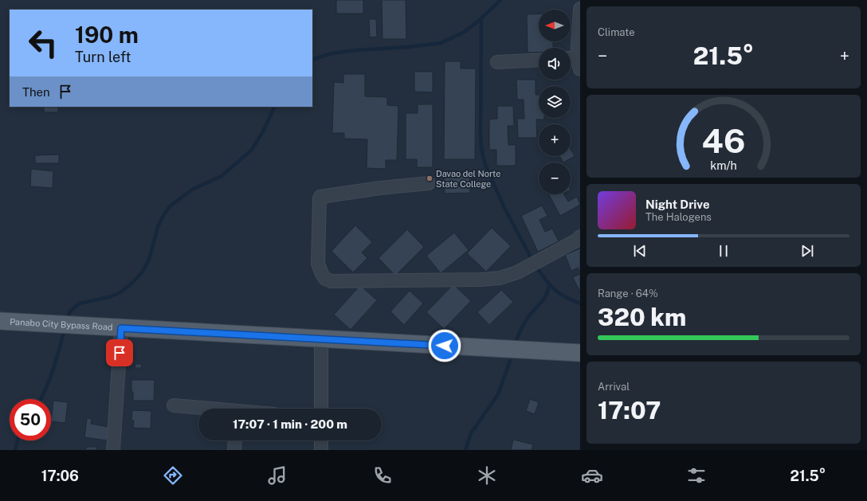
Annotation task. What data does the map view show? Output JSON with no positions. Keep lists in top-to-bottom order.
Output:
{
  "streets": {
    "main road": ["Panabo City Bypass Road"]
  },
  "places": ["Davao del Norte State College"],
  "north": "left",
  "page": {
    "tile": [
      "Climate",
      ["Range · 64%", "320 km"],
      ["Arrival", "17:07"]
    ],
    "map_buttons": ["+", "−"],
    "turn": ["190 m", "Turn left"],
    "heat": ["−", "21.5°", "+"],
    "then": "Then",
    "song": ["Night Drive", "The Halogens"],
    "limit": "50",
    "trip": "17:07 · 1 min · 200 m",
    "tabs": ["17:06", "21.5°"],
    "gauge": ["46", "km/h"]
  }
}
